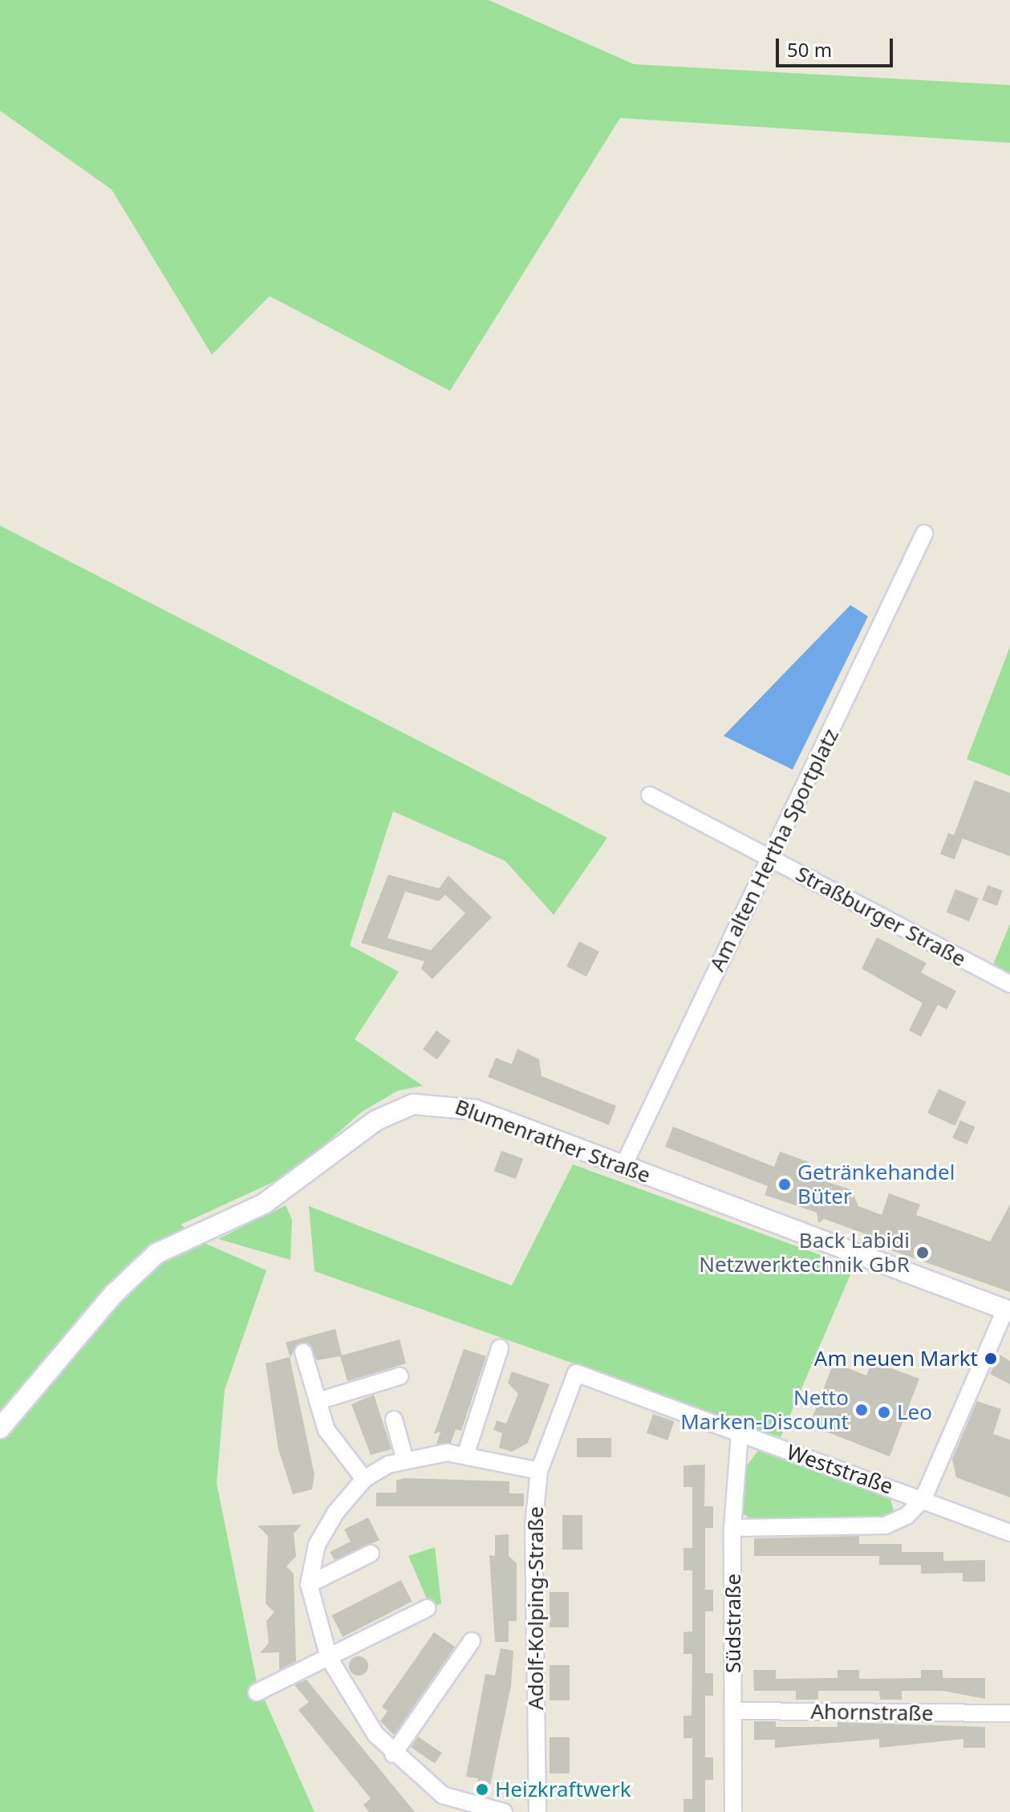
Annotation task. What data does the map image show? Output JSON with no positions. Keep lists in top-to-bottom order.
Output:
{
  "streets": {
    "street": [
      "Am alten Hertha Sportplatz",
      "Straßburger Straße",
      "Blumenrather Straße",
      "Weststraße",
      "Adolf-Kolping-Straße",
      "Südstraße",
      "Ahornstraße"
    ]
  },
  "crossings": [
    ["Am alten Hertha Sportplatz", "Straßburger Straße"],
    ["Am alten Hertha Sportplatz", "Blumenrather Straße"],
    ["Weststraße", "Adolf-Kolping-Straße"],
    ["Weststraße", "Südstraße"],
    ["Südstraße", "Ahornstraße"]
  ],
  "places": [
    "Getränkehandel Büter",
    "Back Labidi Netzwerktechnik GbR",
    "Am neuen Markt",
    "Netto Marken-Discount",
    "Leo",
    "Heizkraftwerk"
  ],
  "scale_bar": "50 m"
}
